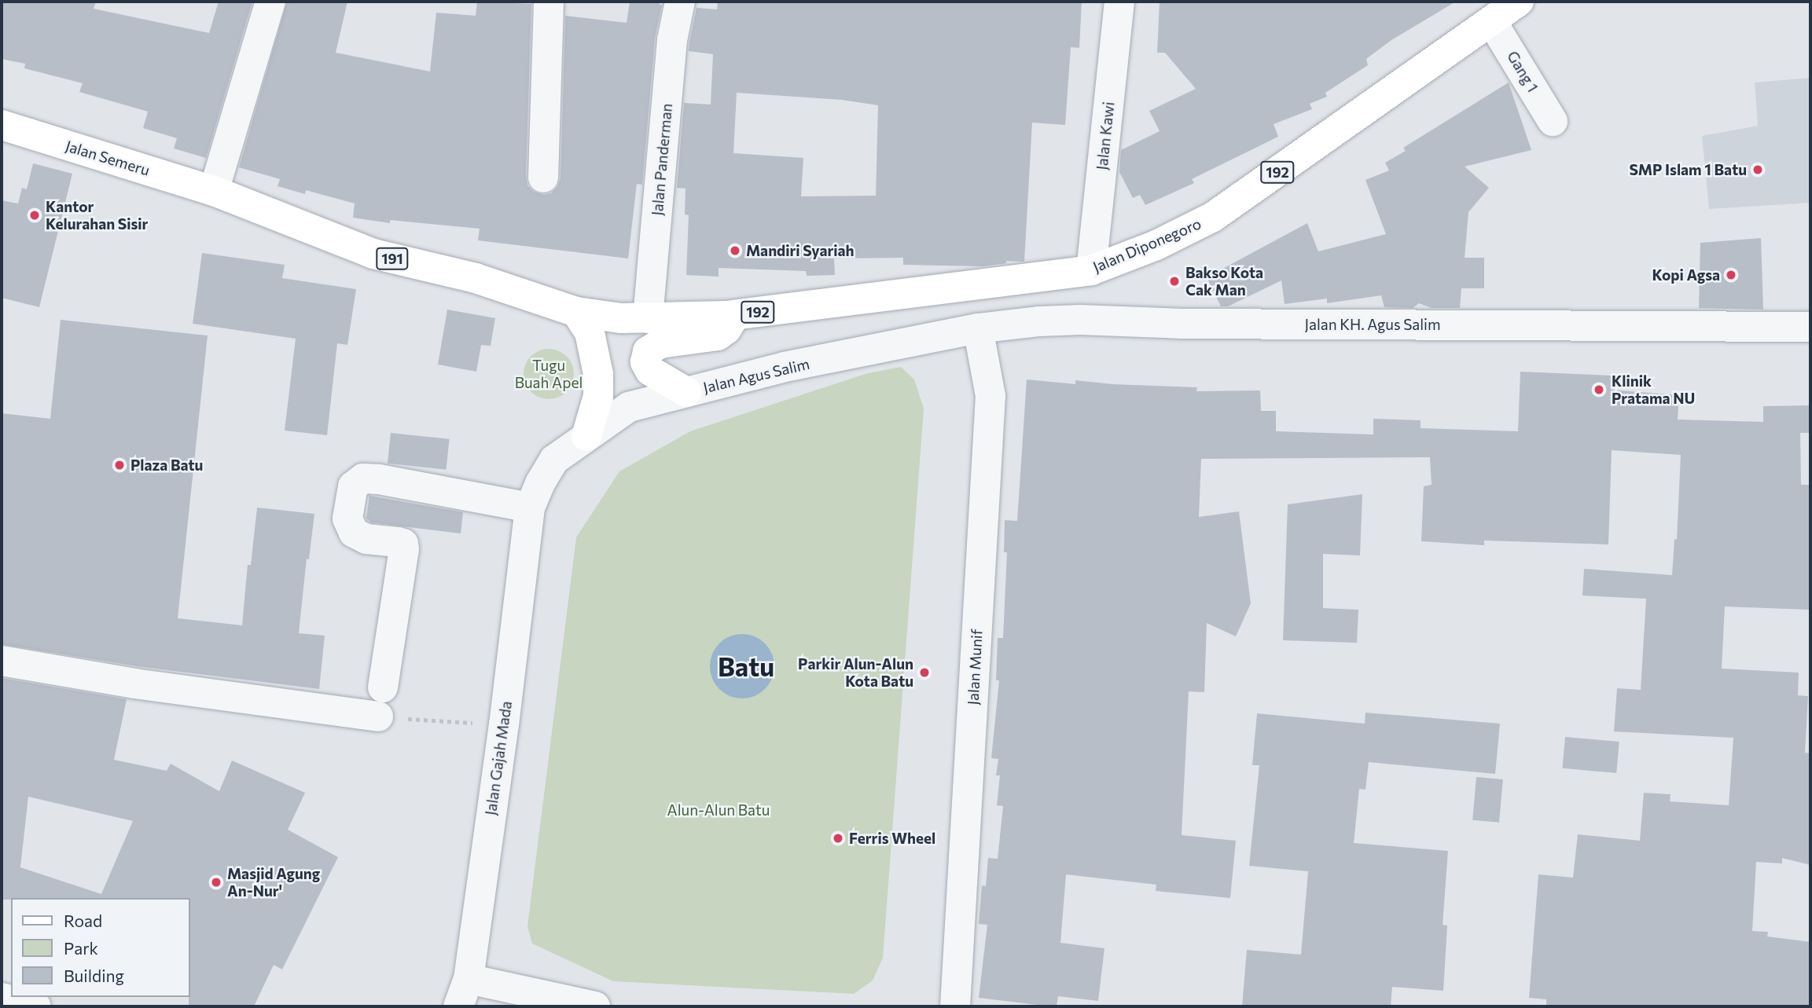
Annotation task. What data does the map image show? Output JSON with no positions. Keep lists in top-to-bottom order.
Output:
{
  "streets": {
    "main road": [
      "Jalan Semeru",
      "192",
      "Jalan Diponegoro",
      "191"
    ],
    "street": [
      "Gang 1",
      "Jalan Kawi",
      "Jalan Panderman",
      "Jalan KH. Agus Salim",
      "Jalan Agus Salim",
      "Jalan Munif",
      "Jalan Gajah Mada"
    ]
  },
  "crossings": [
    ["Gang 1", "Jalan Diponegoro"],
    ["Jalan Kawi", "Jalan Diponegoro"],
    ["Jalan Semeru", "191"],
    ["Jalan Panderman", "192"],
    ["192", "Jalan Diponegoro"],
    ["192", "191"],
    ["Jalan KH. Agus Salim", "Jalan Agus Salim"],
    ["Jalan KH. Agus Salim", "Jalan Munif"],
    ["Jalan Agus Salim", "Jalan Gajah Mada"]
  ],
  "districts": ["Batu"],
  "parks": ["Tugu Buah Apel", "Alun-Alun Batu"],
  "places": [
    "SMP Islam 1 Batu",
    "Kantor Kelurahan Sisir",
    "Mandiri Syariah",
    "Kopi Agsa",
    "Bakso Kota Cak Man",
    "Klinik Pratama NU",
    "Plaza Batu",
    "Parkir Alun-Alun Kota Batu",
    "Ferris Wheel",
    "Masjid Agung An-Nur'"
  ],
  "legend": ["Road", "Park", "Building"]
}
